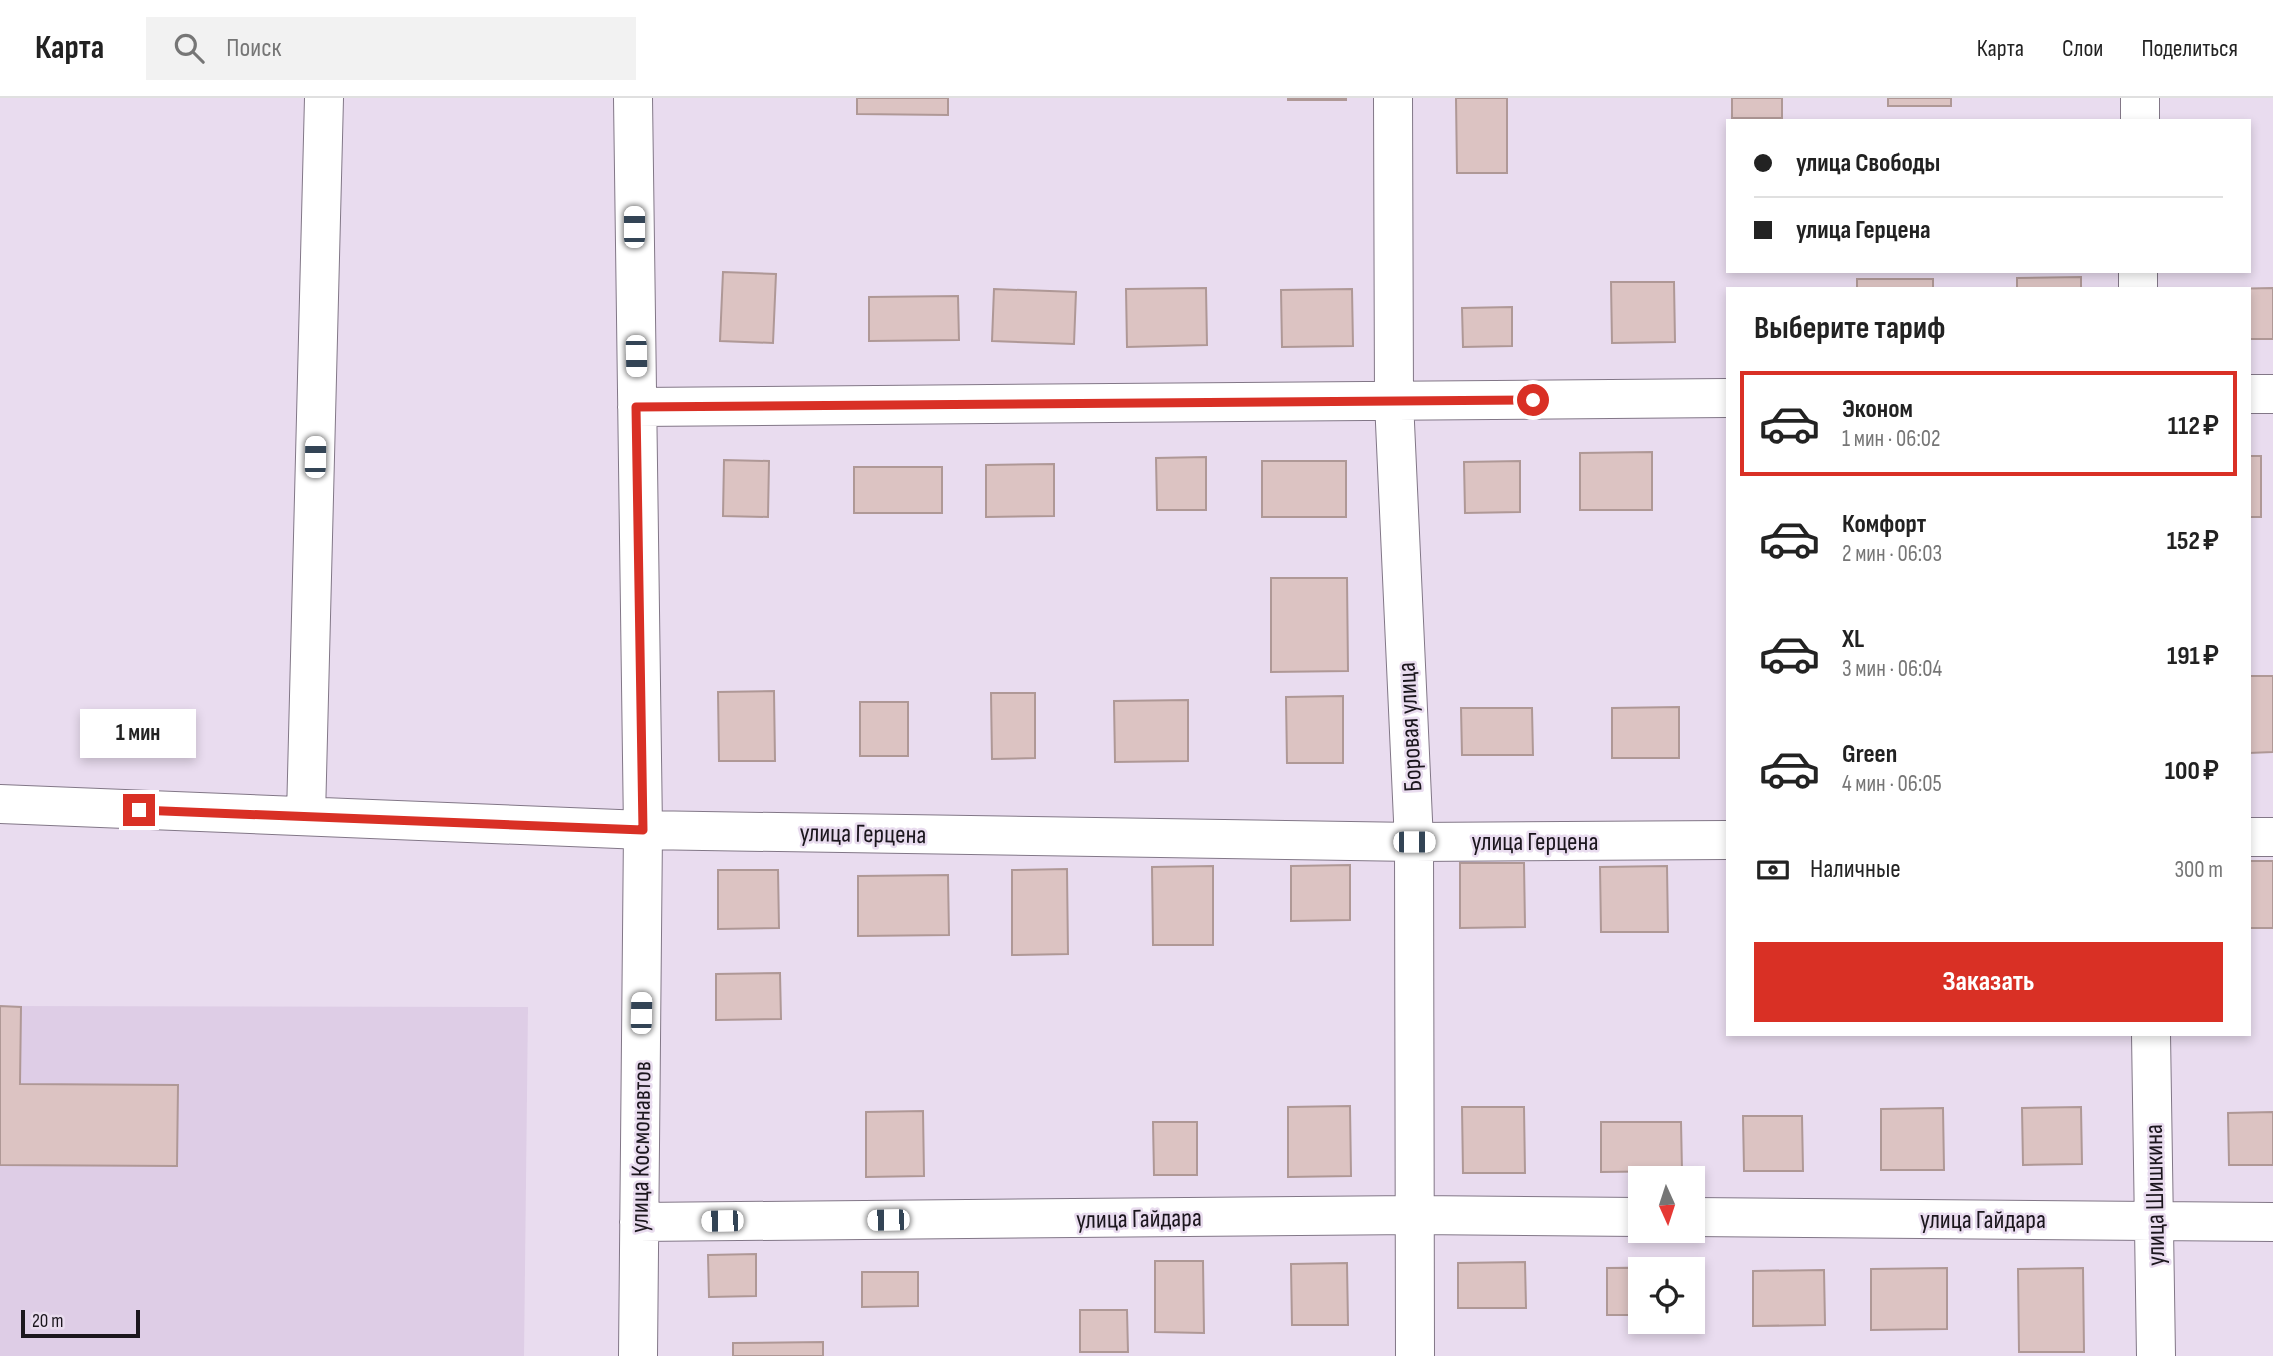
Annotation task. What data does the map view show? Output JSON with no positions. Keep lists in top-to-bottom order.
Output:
{
  "streets": {
    "street": [
      "Боровая улица",
      "улица Герцена",
      "улица Космонавтов",
      "улица Шишкина",
      "улица Гайдара"
    ]
  },
  "crossings": [
    ["Боровая улица", "улица Герцена"],
    ["Боровая улица", "улица Гайдара"],
    ["улица Герцена", "улица Космонавтов"],
    ["улица Космонавтов", "улица Гайдара"],
    ["улица Шишкина", "улица Гайдара"]
  ],
  "scale_bar": "20 m",
  "north": "bottom",
  "page": {
    "header": "Карта",
    "search": "Поиск",
    "nav": ["Карта", "Слои", "Поделиться"],
    "banner": ["улица Свободы", "улица Герцена"],
    "heading": "Выберите тариф",
    "list": [
      {
        "name": "Эконом",
        "note": "1 мин · 06:02",
        "value": "112 ₽"
      },
      {
        "name": "Комфорт",
        "note": "2 мин · 06:03",
        "value": "152 ₽"
      },
      {
        "name": "XL",
        "note": "3 мин · 06:04",
        "value": "191 ₽"
      },
      {
        "name": "Green",
        "note": "4 мин · 06:05",
        "value": "100 ₽"
      }
    ],
    "bubble": "1 мин",
    "pay": ["Наличные", "300 m"],
    "buttons": "Заказать",
    "scale": "20 m"
  }
}
